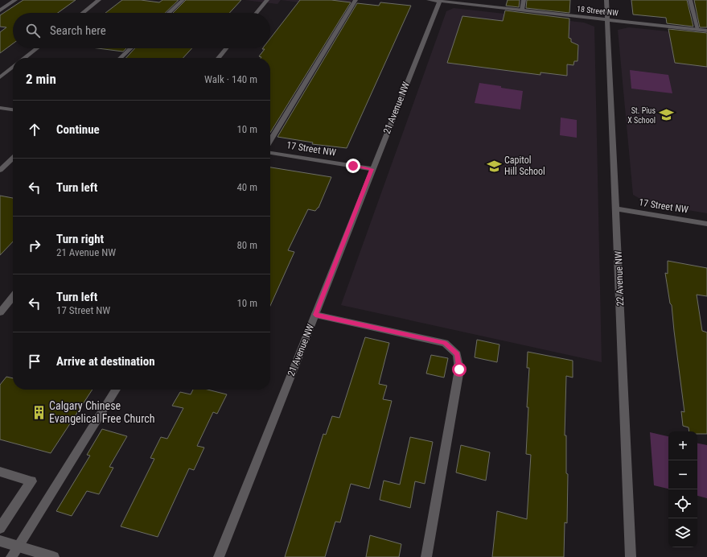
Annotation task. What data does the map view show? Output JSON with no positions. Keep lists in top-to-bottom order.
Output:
{
  "streets": {
    "street": [
      "18 Street NW",
      "21 Avenue NW",
      "17 Street NW",
      "22 Avenue NW"
    ]
  },
  "crossings": [
    ["18 Street NW", "21 Avenue NW"],
    ["18 Street NW", "22 Avenue NW"],
    ["21 Avenue NW", "17 Street NW"],
    ["17 Street NW", "22 Avenue NW"]
  ],
  "places": {
    "school or university": ["St. Pius X School", "Capitol Hill School"],
    "building": ["Calgary Chinese Evangelical Free Church"]
  },
  "page": {
    "search": "Search here",
    "heading": ["2 min", "Walk · 140 m"],
    "list": [
      ["Continue", "10 m"],
      ["Turn left", "40 m"],
      ["Turn right", "21 Avenue NW", "80 m"],
      ["Turn left", "17 Street NW", "10 m"],
      "Arrive at destination"
    ],
    "map_buttons": ["+", "−"]
  }
}
